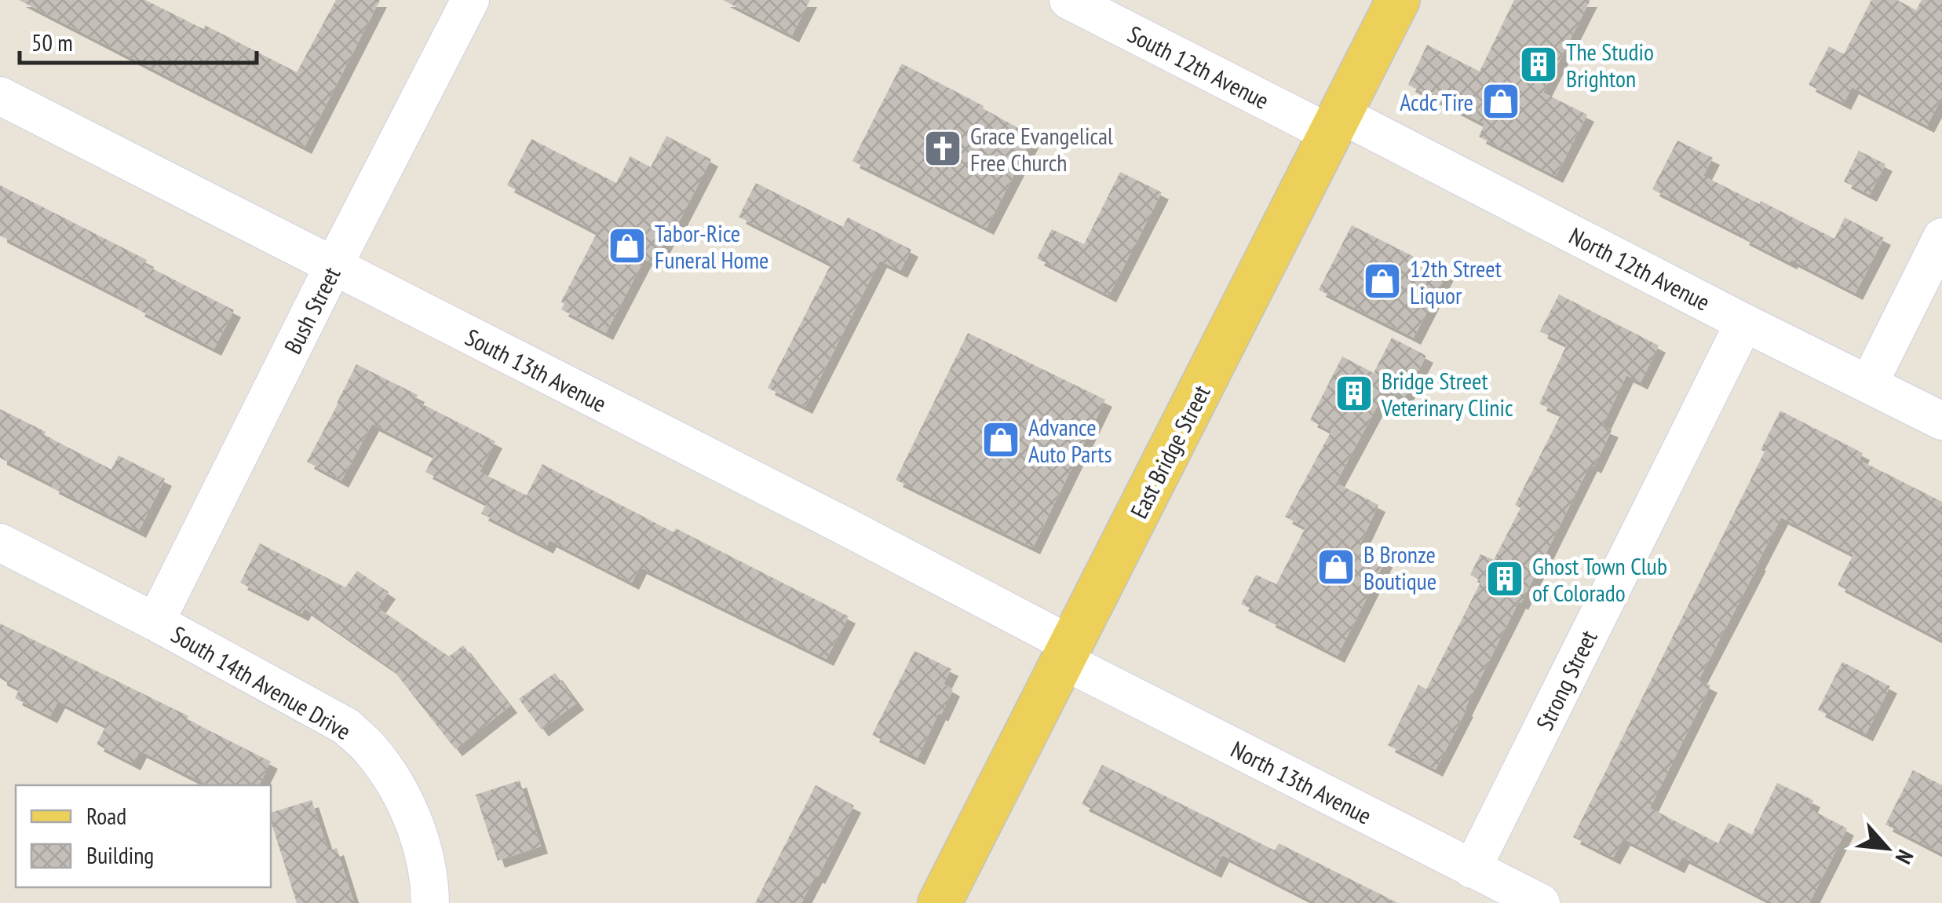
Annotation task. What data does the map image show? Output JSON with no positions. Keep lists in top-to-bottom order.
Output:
{
  "streets": {
    "main road": ["East Bridge Street"],
    "street": [
      "South 12th Avenue",
      "North 12th Avenue",
      "Bush Street",
      "South 13th Avenue",
      "Strong Street",
      "South 14th Avenue Drive",
      "North 13th Avenue"
    ]
  },
  "crossings": [
    ["South 12th Avenue", "North 12th Avenue"],
    ["South 12th Avenue", "East Bridge Street"],
    ["North 12th Avenue", "East Bridge Street"],
    ["North 12th Avenue", "Strong Street"],
    ["Bush Street", "South 13th Avenue"],
    ["Bush Street", "South 14th Avenue Drive"],
    ["South 13th Avenue", "East Bridge Street"],
    ["South 13th Avenue", "North 13th Avenue"],
    ["East Bridge Street", "North 13th Avenue"],
    ["Strong Street", "North 13th Avenue"]
  ],
  "places": {
    "building": ["The Studio Brighton", "Bridge Street Veterinary Clinic", "Ghost Town Club of Colorado"],
    "shop": [
      "Acdc Tire",
      "Tabor-Rice Funeral Home",
      "12th Street Liquor",
      "Advance Auto Parts",
      "B Bronze Boutique"
    ],
    "church": ["Grace Evangelical Free Church"]
  },
  "legend": ["Road", "Building"],
  "scale_bar": "50 m",
  "north": "bottom right"
}
